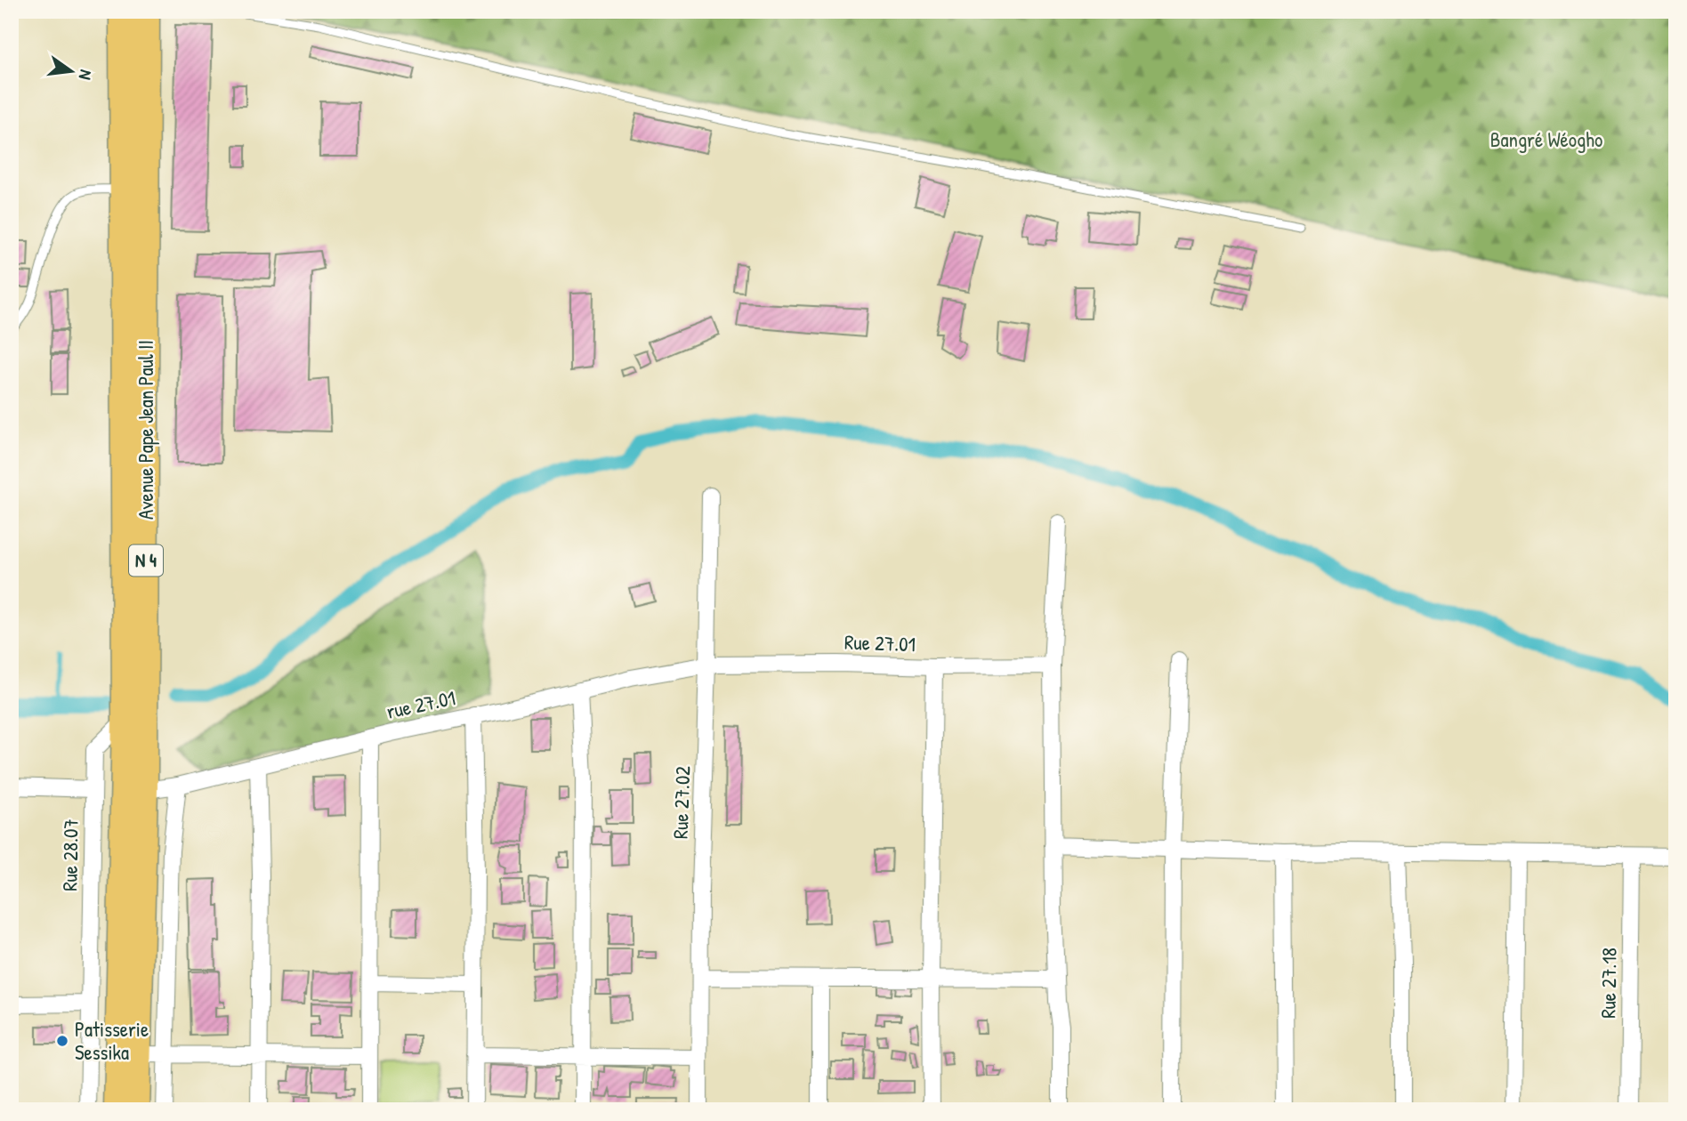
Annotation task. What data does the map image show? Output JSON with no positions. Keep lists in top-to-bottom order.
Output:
{
  "streets": {
    "highway": ["Avenue Pape Jean Paul II", "N 4"],
    "street": [
      "Rue 27.01",
      "rue 27.01",
      "Rue 27.02",
      "Rue 28.07",
      "Rue 27.18"
    ]
  },
  "crossings": [
    ["Avenue Pape Jean Paul II", "rue 27.01"],
    ["Avenue Pape Jean Paul II", "Rue 28.07"],
    ["Rue 27.01", "rue 27.01"],
    ["Rue 27.01", "Rue 27.02"],
    ["rue 27.01", "Rue 27.02"]
  ],
  "parks": ["Bangré Wéogho"],
  "places": ["Patisserie Sessika"],
  "north": "right"
}
